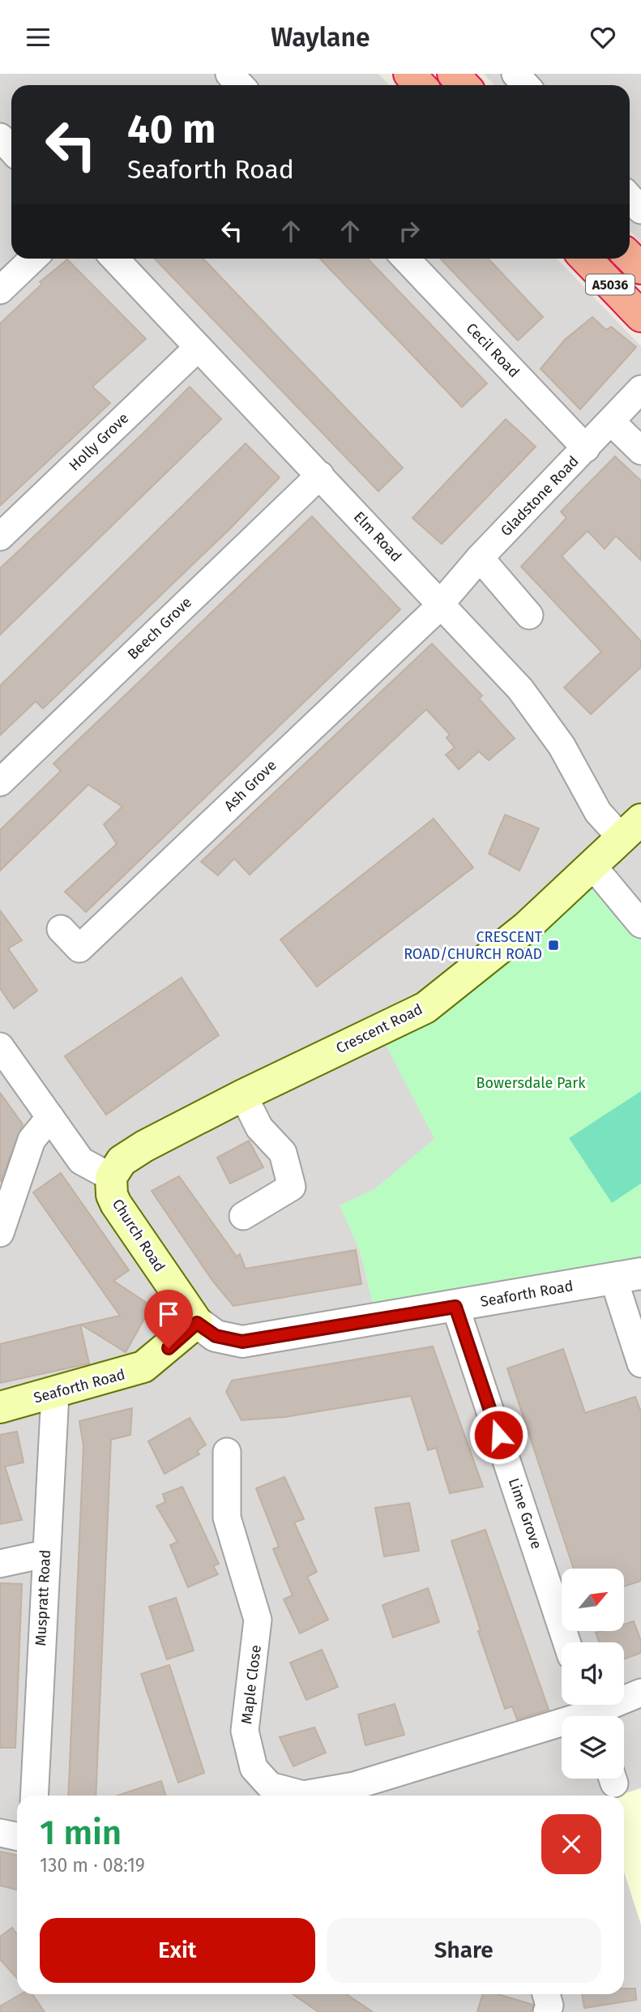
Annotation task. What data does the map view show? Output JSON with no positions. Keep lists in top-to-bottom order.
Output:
{
  "streets": {
    "highway": ["A5036"],
    "main road": ["Crescent Road", "Church Road", "Seaforth Road"],
    "street": [
      "Cecil Road",
      "Holly Grove",
      "Gladstone Road",
      "Elm Road",
      "Beech Grove",
      "Ash Grove",
      "Lime Grove",
      "Muspratt Road",
      "Maple Close"
    ]
  },
  "crossings": [
    ["Cecil Road", "Gladstone Road"],
    ["Holly Grove", "Elm Road"],
    ["Gladstone Road", "Elm Road"],
    ["Gladstone Road", "Ash Grove"],
    ["Elm Road", "Beech Grove"],
    ["Elm Road", "Ash Grove"],
    ["Elm Road", "Crescent Road"],
    ["Crescent Road", "Church Road"],
    ["Church Road", "Seaforth Road"],
    ["Seaforth Road", "Lime Grove"],
    ["Seaforth Road", "Muspratt Road"]
  ],
  "parks": ["Bowersdale Park"],
  "places": {
    "transit": ["CRESCENT ROAD/CHURCH ROAD"]
  },
  "north": "top right",
  "page": {
    "header": "Waylane",
    "turn": ["40 m", "Seaforth Road"],
    "heading": ["1 min", "130 m · 08:19"],
    "buttons": ["Exit", "Share"]
  }
}
